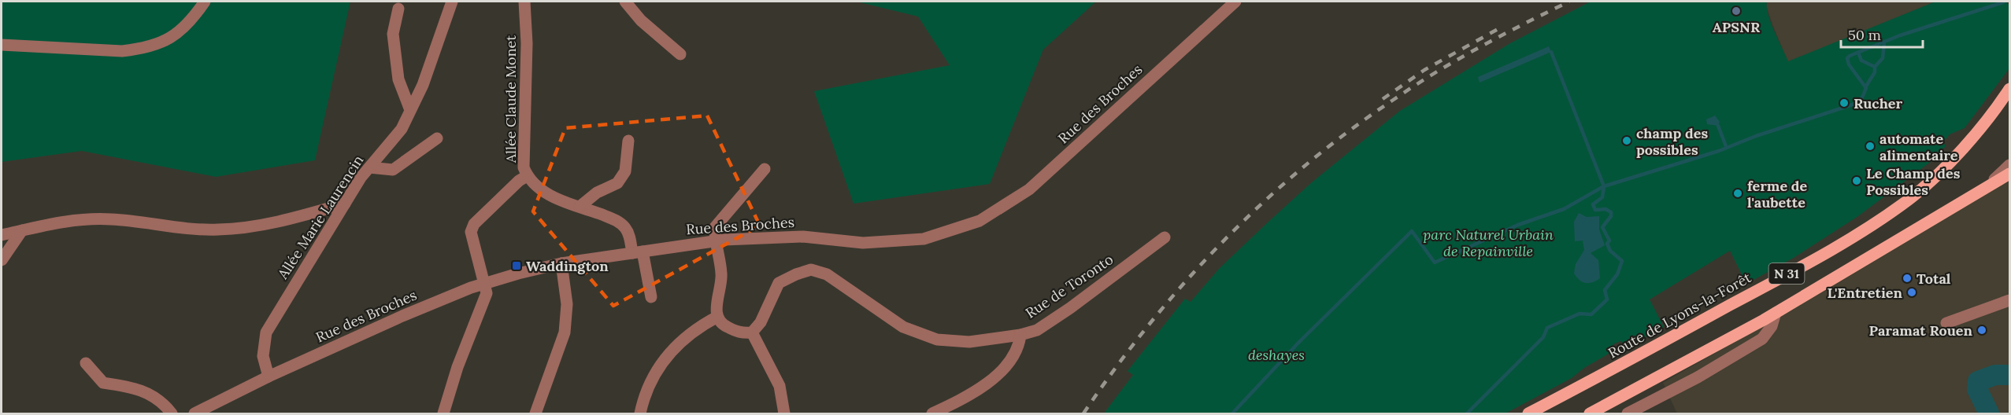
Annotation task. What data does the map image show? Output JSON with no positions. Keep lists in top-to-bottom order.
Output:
{
  "streets": {
    "main road": ["N 31", "Route de Lyons-la-Forêt"],
    "street": [
      "Allée Claude Monet",
      "Rue des Broches",
      "Allée Marie Laurencin",
      "Rue de Toronto"
    ]
  },
  "crossings": [
    ["Allée Claude Monet", "Rue des Broches"],
    ["Rue des Broches", "Allée Marie Laurencin"]
  ],
  "parks": ["parc Naturel Urbain de Repainville", "deshayes"],
  "places": {
    "other": [
      "APSNR",
      "Rucher",
      "champ des possibles",
      "automate alimentaire",
      "Le Champ des Possibles",
      "ferme de l'aubette",
      "Total",
      "L'Entretien",
      "Paramat Rouen"
    ],
    "transit": ["Waddington"]
  },
  "scale_bar": "50 m"
}
